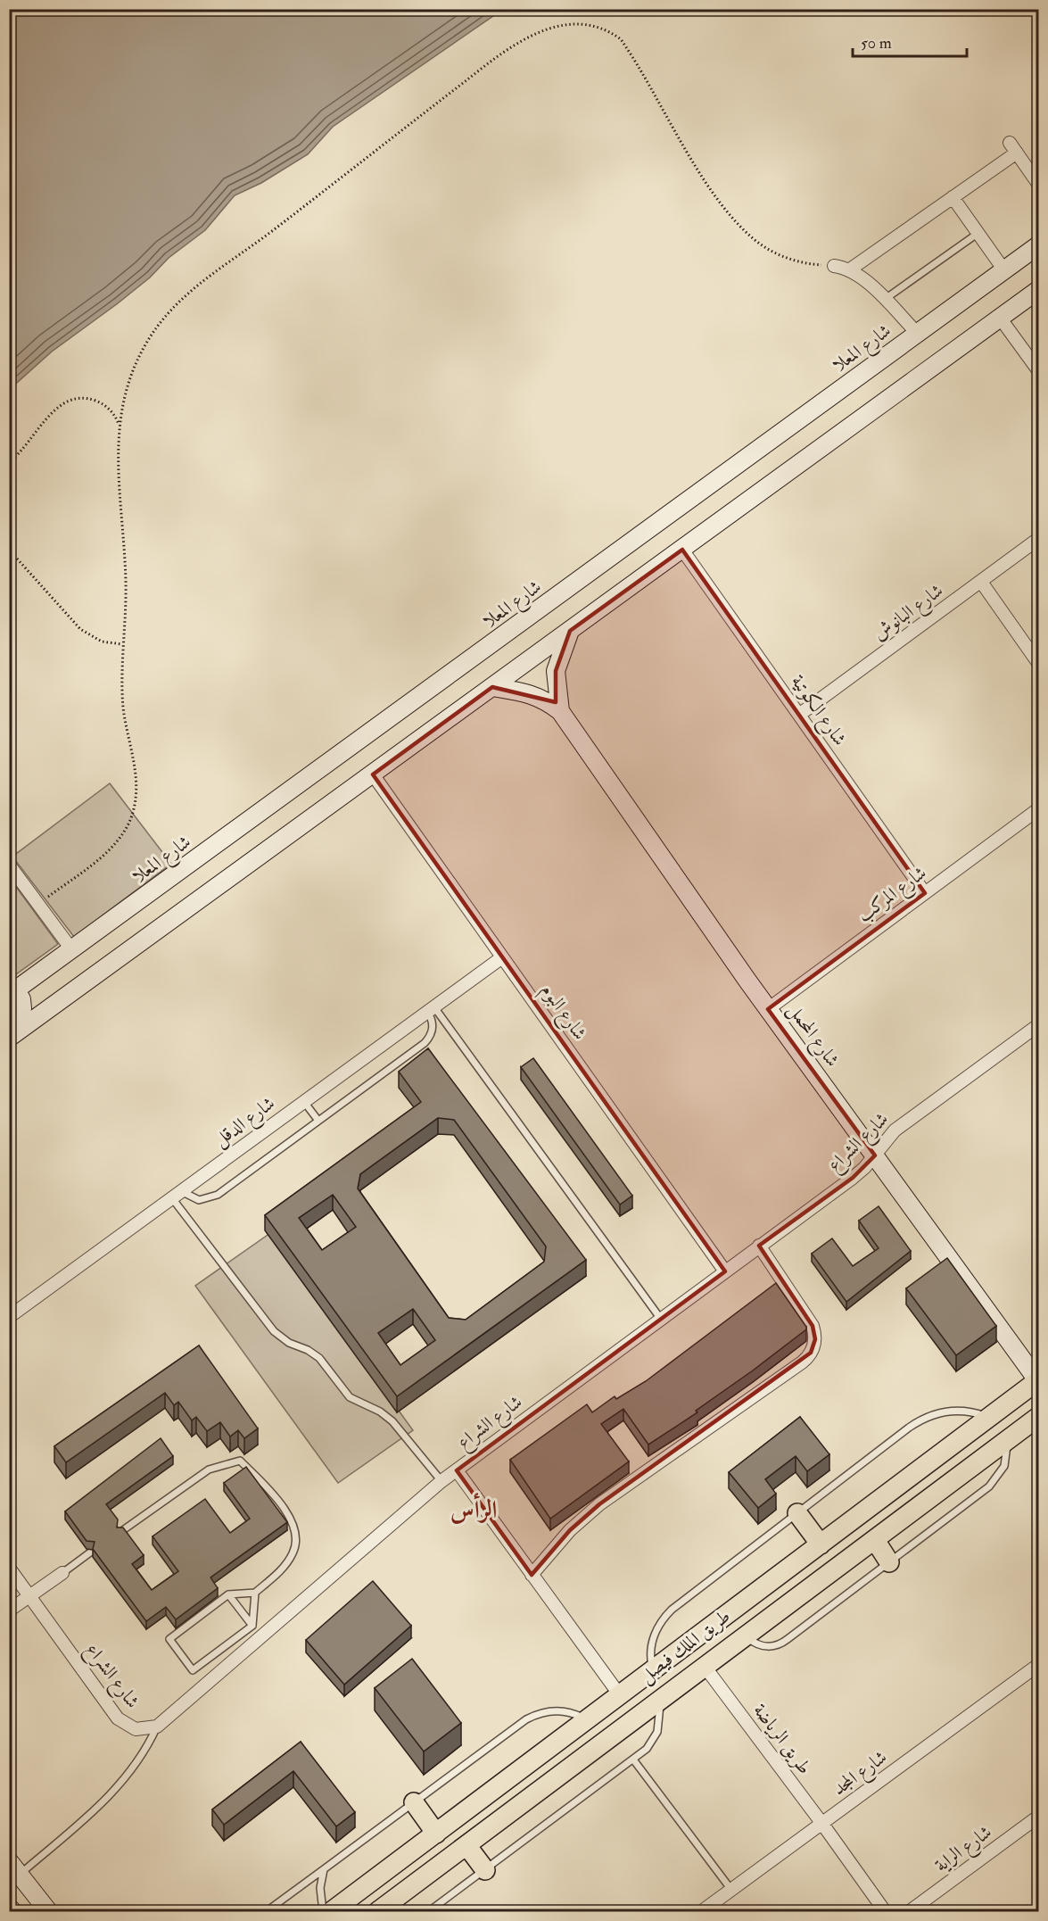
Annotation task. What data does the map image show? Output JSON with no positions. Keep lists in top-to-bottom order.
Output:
{
  "streets": {
    "main road": ["طريق الملك فيصل"],
    "street": [
      "شارع المعلا",
      "شارع البانوش",
      "شارع الكوتية",
      "شارع المركب",
      "شارع البوم",
      "شارع المحمل",
      "شارع الدقل",
      "شارع الشراع",
      "طريق الرياضة",
      "شارع المجد",
      "شارع الراية"
    ]
  },
  "crossings": [
    ["شارع البانوش", "شارع الكوتية"],
    ["شارع الكوتية", "شارع المركب"],
    ["شارع المركب", "شارع المحمل"],
    ["شارع البوم", "شارع الدقل"],
    ["شارع البوم", "شارع الشراع"],
    ["شارع المحمل", "شارع الشراع"],
    ["شارع المحمل", "طريق الملك فيصل"],
    ["طريق الملك فيصل", "طريق الرياضة"],
    ["طريق الرياضة", "شارع المجد"]
  ],
  "districts": ["الرأس"],
  "scale_bar": "50 m"
}
